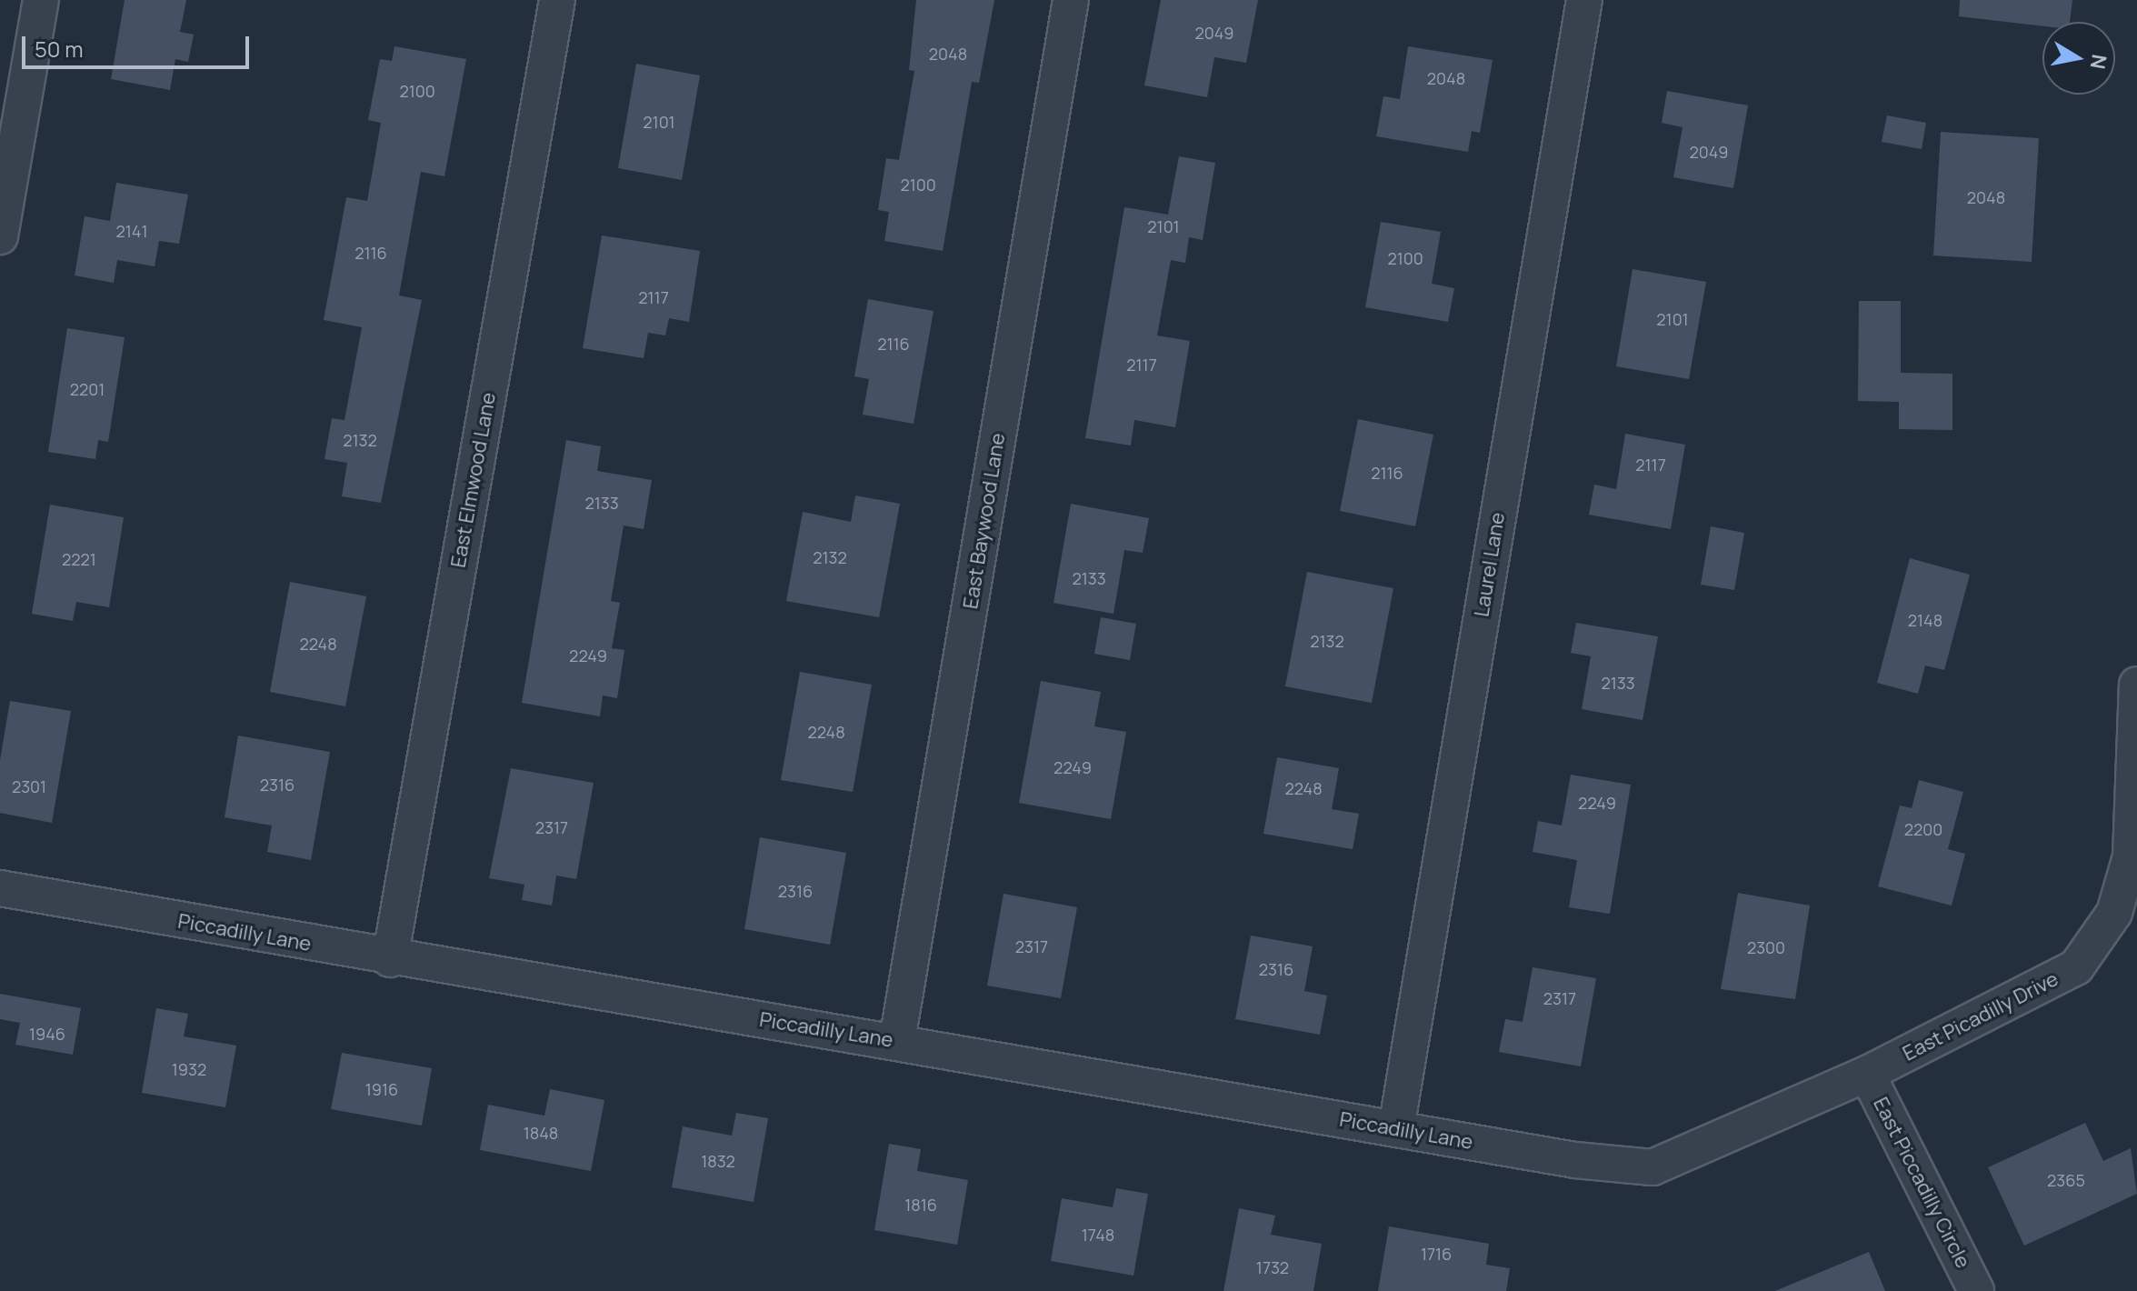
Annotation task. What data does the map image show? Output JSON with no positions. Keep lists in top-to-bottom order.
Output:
{
  "streets": {
    "street": [
      "East Elmwood Lane",
      "East Baywood Lane",
      "Laurel Lane",
      "Piccadilly Lane",
      "East Picadilly Drive",
      "East Piccadilly Circle"
    ]
  },
  "crossings": [
    ["East Elmwood Lane", "Piccadilly Lane"],
    ["East Baywood Lane", "Piccadilly Lane"],
    ["Laurel Lane", "Piccadilly Lane"],
    ["Piccadilly Lane", "East Picadilly Drive"],
    ["East Picadilly Drive", "East Piccadilly Circle"]
  ],
  "house_numbers": [
    "2049",
    "2048",
    "2048",
    "2100",
    "2101",
    "2049",
    "2100",
    "2048",
    "2101",
    "2141",
    "2116",
    "2100",
    "2117",
    "2101",
    "2116",
    "2117",
    "2201",
    "2132",
    "2117",
    "2116",
    "2133",
    "2132",
    "2221",
    "2133",
    "2148",
    "2132",
    "2248",
    "2249",
    "2133",
    "2248",
    "2249",
    "2316",
    "2301",
    "2248",
    "2249",
    "2317",
    "2200",
    "2316",
    "2317",
    "2300",
    "2316",
    "2317",
    "1946",
    "1932",
    "1916",
    "1848",
    "1832",
    "2365",
    "1816",
    "1748",
    "1716",
    "1732"
  ],
  "scale_bar": "50 m",
  "north": "right"
}
